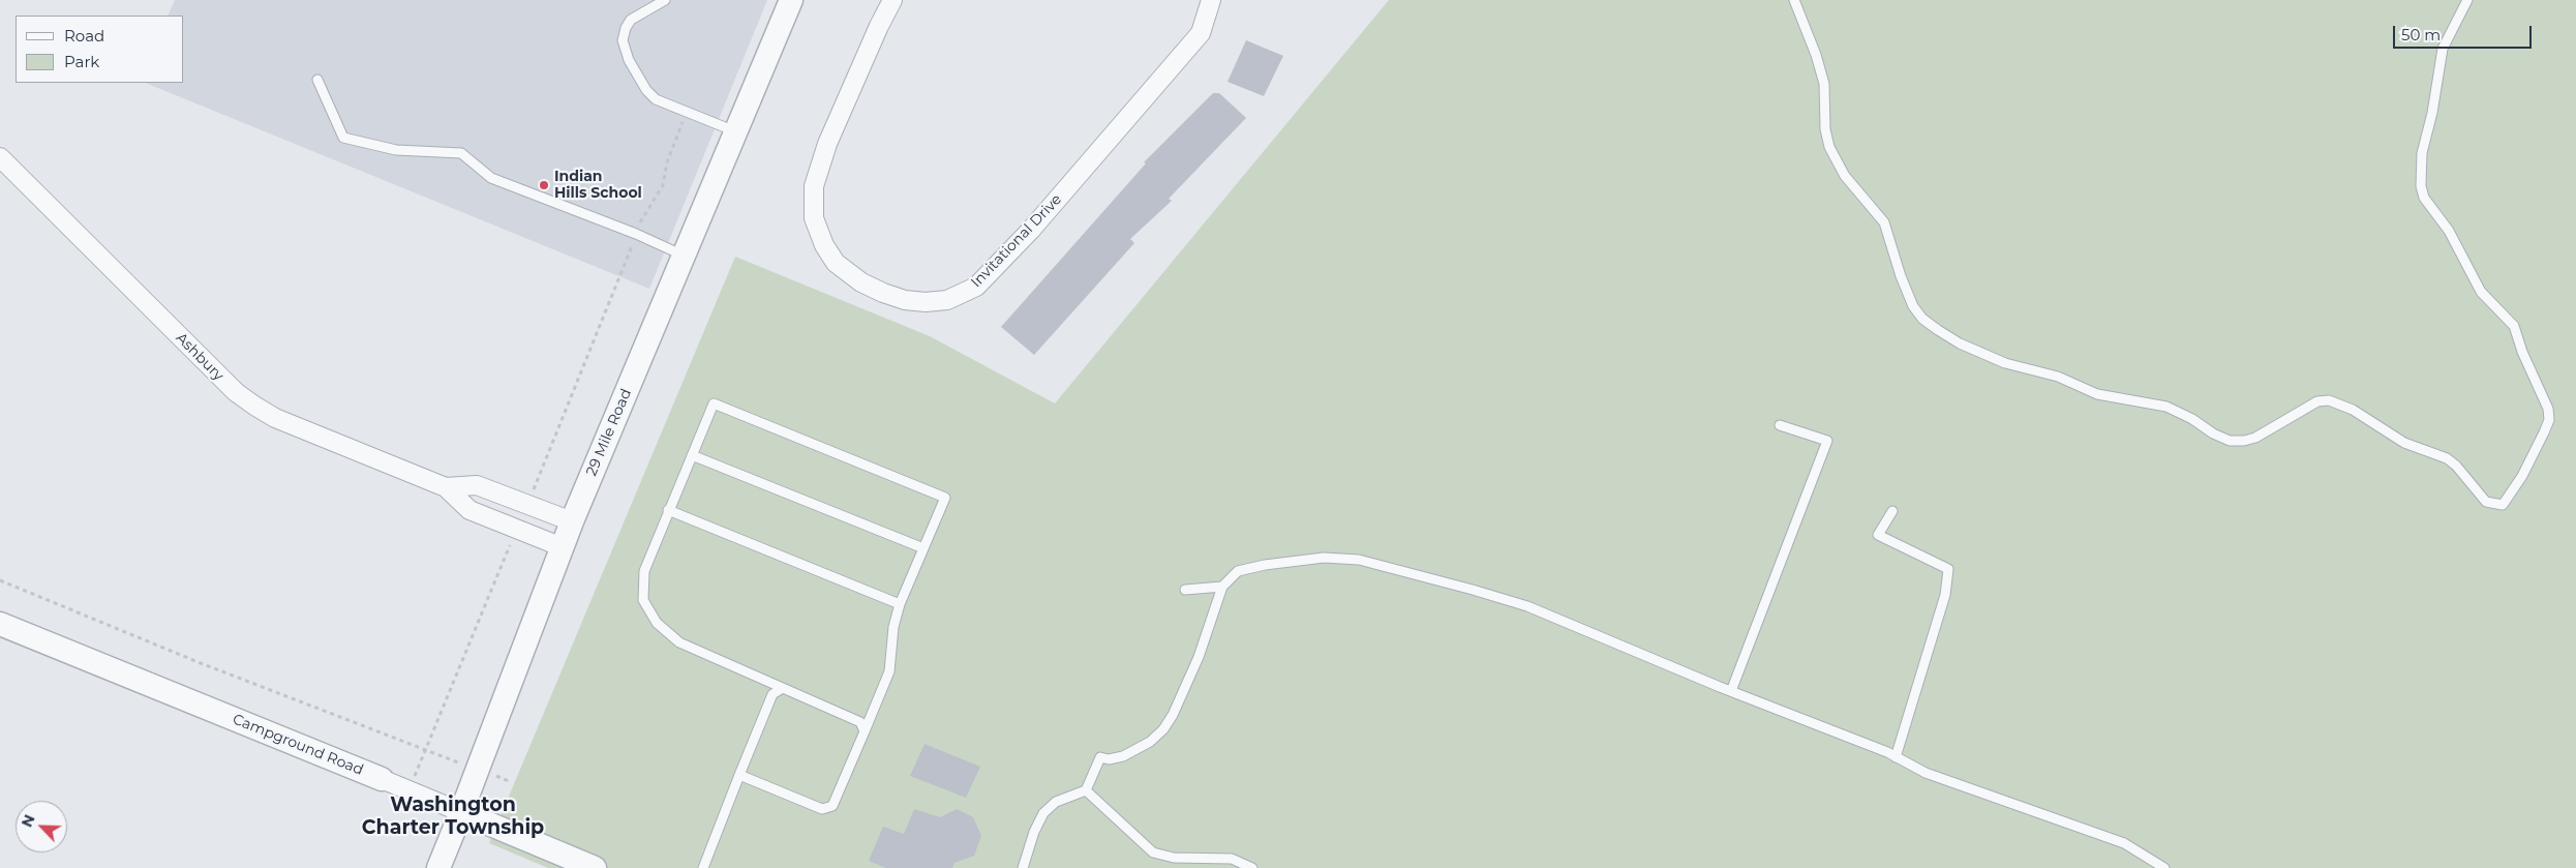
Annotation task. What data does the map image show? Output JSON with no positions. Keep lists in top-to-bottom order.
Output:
{
  "streets": {
    "street": [
      "Invitational Drive",
      "Ashbury",
      "29 Mile Road",
      "Campground Road"
    ]
  },
  "crossings": [
    ["29 Mile Road", "Campground Road"]
  ],
  "districts": ["Washington Charter Township"],
  "places": ["Indian Hills School"],
  "legend": ["Road", "Park"],
  "scale_bar": "50 m",
  "north": "top left"
}
